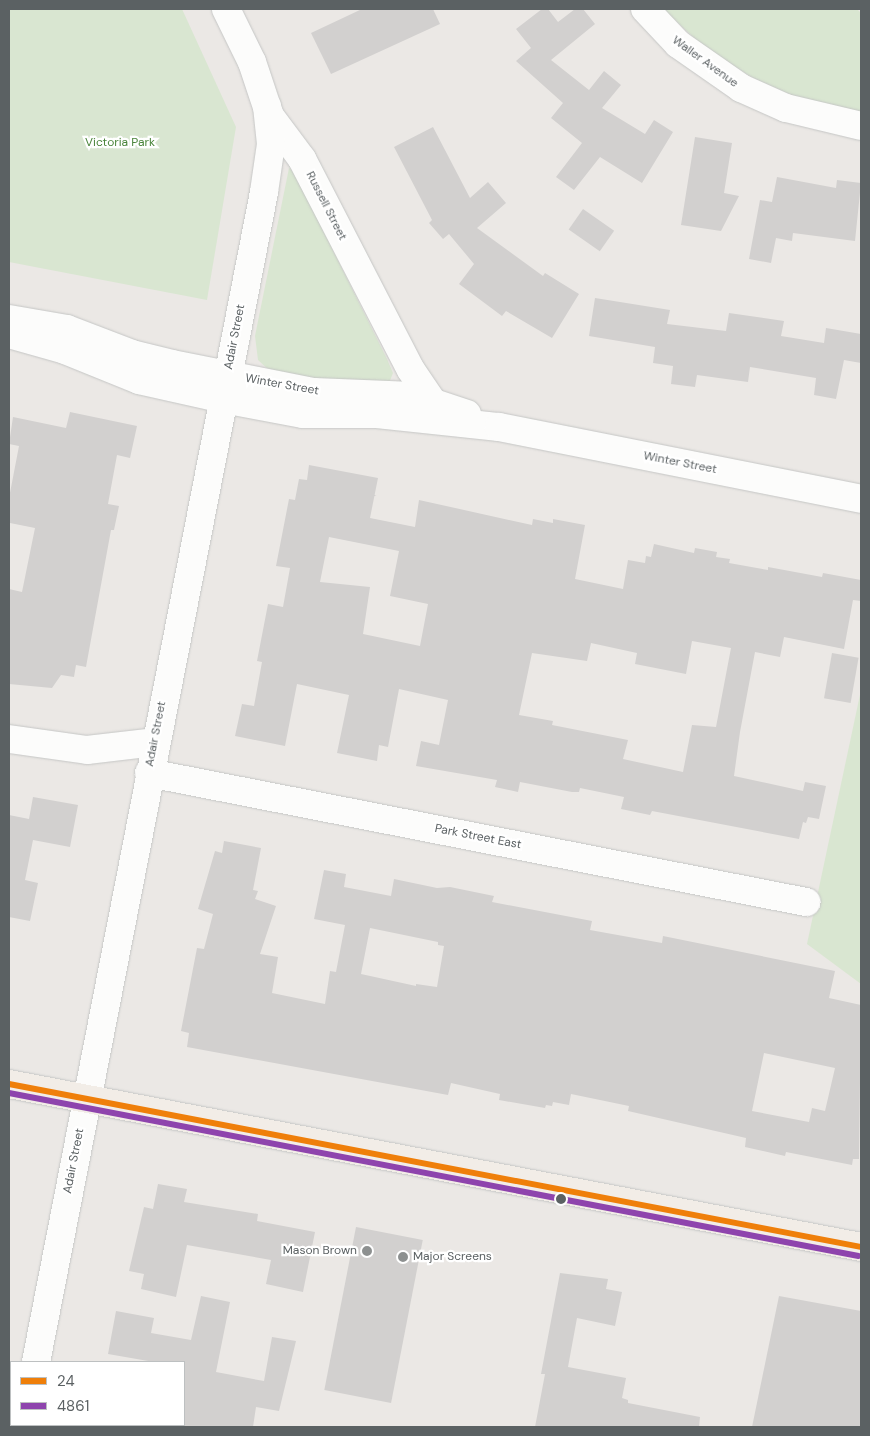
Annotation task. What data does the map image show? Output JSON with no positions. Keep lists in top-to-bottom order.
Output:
{
  "streets": {
    "street": [
      "Waller Avenue",
      "Russell Street",
      "Adair Street",
      "Winter Street",
      "Park Street East"
    ]
  },
  "crossings": [
    ["Russell Street", "Adair Street"],
    ["Russell Street", "Winter Street"],
    ["Adair Street", "Winter Street"],
    ["Adair Street", "Park Street East"]
  ],
  "parks": ["Victoria Park"],
  "places": ["Mason Brown", "Major Screens"],
  "lines": ["transit line 24", "transit line 4861"],
  "legend": ["24", "4861"]
}
